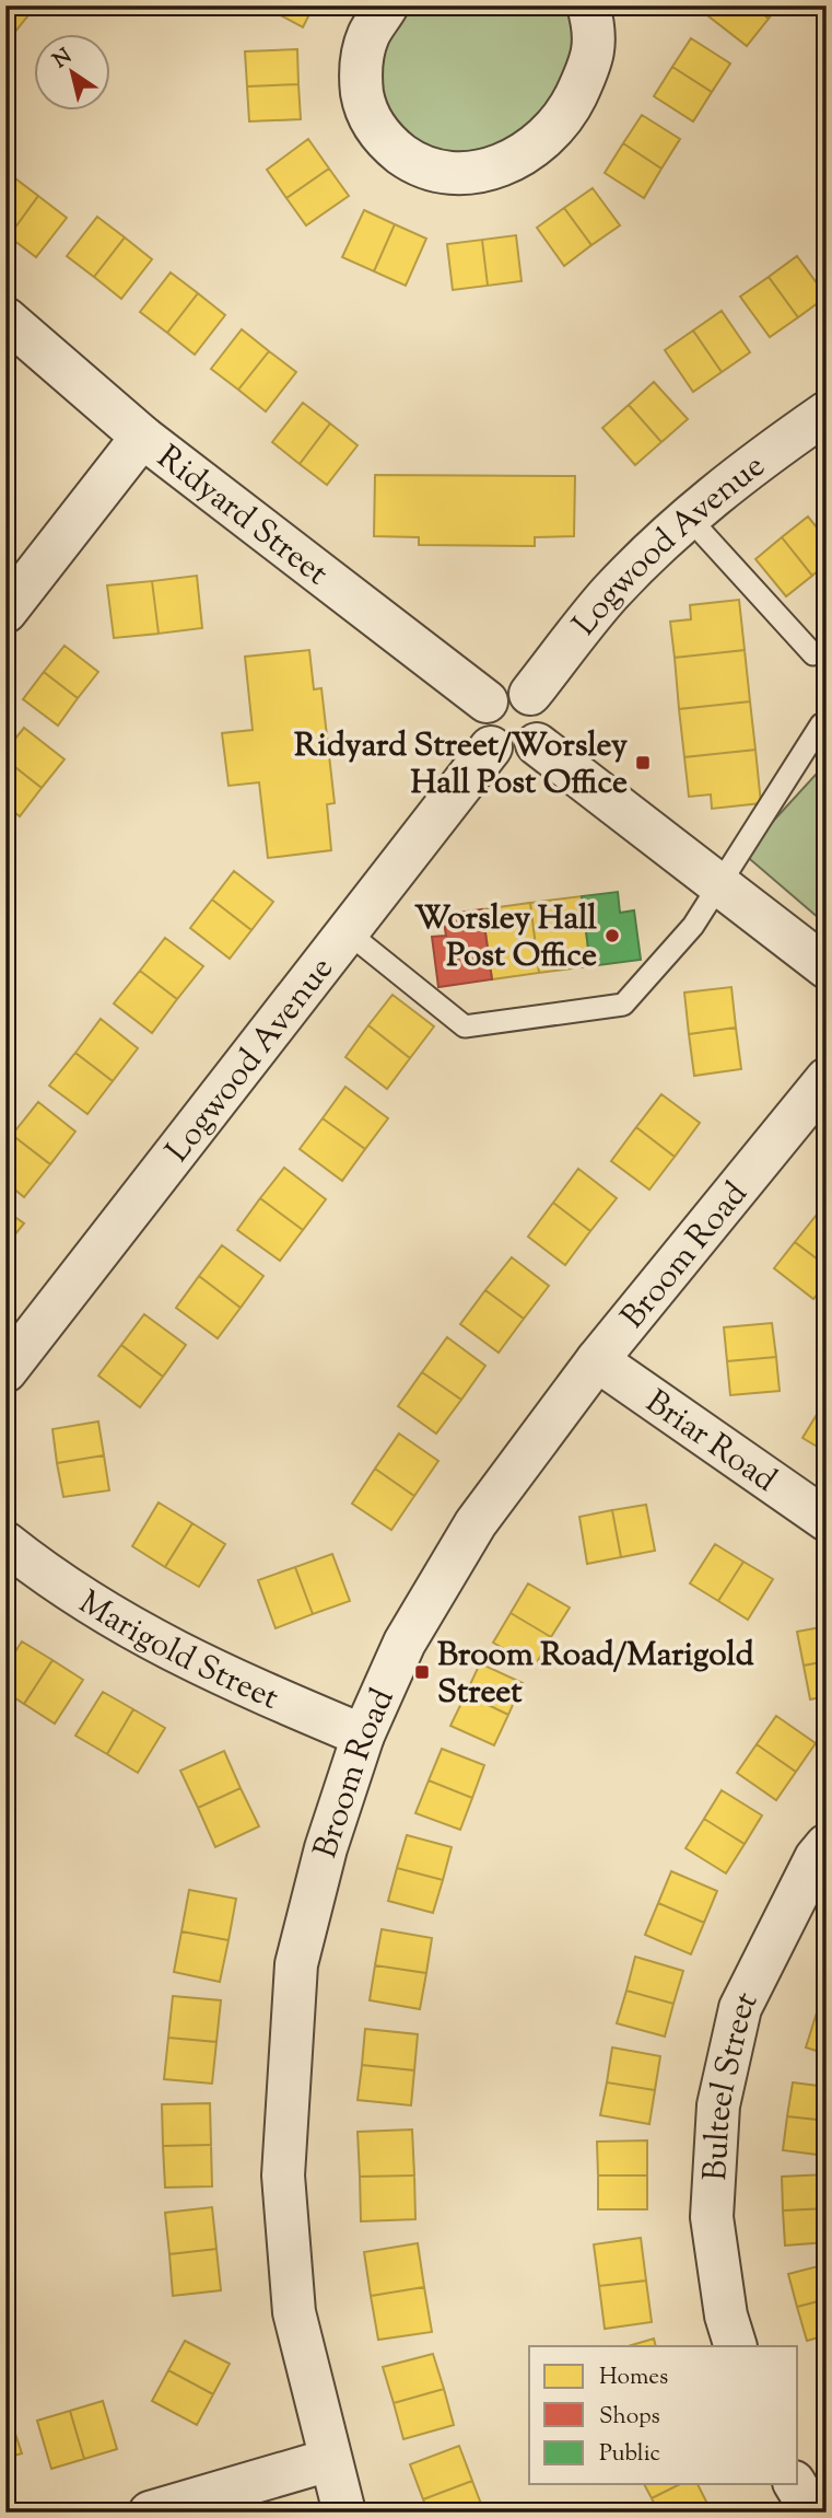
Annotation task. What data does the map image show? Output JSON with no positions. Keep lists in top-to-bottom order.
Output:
{
  "streets": {
    "street": [
      "Ridyard Street",
      "Logwood Avenue",
      "Broom Road",
      "Briar Road",
      "Marigold Street",
      "Bulteel Street"
    ]
  },
  "crossings": [
    ["Ridyard Street", "Logwood Avenue"],
    ["Broom Road", "Briar Road"],
    ["Broom Road", "Marigold Street"]
  ],
  "places": {
    "transit": ["Ridyard Street/Worsley Hall Post Office", "Broom Road/Marigold Street"],
    "other": ["Worsley Hall Post Office"]
  },
  "legend": ["Homes", "Shops", "Public"],
  "north": "top left"
}
